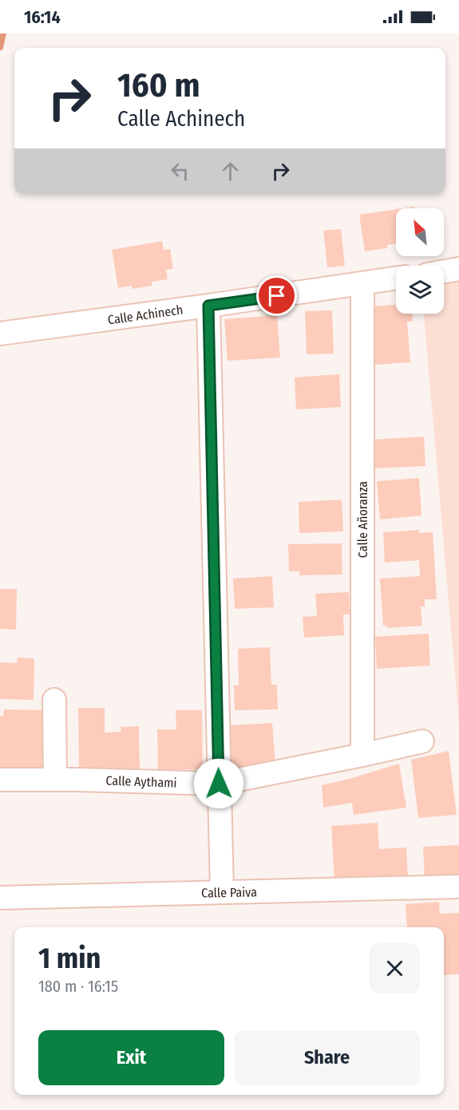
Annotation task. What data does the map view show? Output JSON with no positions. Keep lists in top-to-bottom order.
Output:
{
  "streets": {
    "street": [
      "Calle Achinech",
      "Calle Añoranza",
      "Calle Aythami",
      "Calle Paiva"
    ]
  },
  "crossings": [
    ["Calle Achinech", "Calle Añoranza"],
    ["Calle Añoranza", "Calle Aythami"]
  ],
  "north": "top left",
  "page": {
    "status": "16:14",
    "turn": ["160 m", "Calle Achinech"],
    "heading": ["1 min", "180 m · 16:15"],
    "buttons": ["Exit", "Share"]
  }
}
